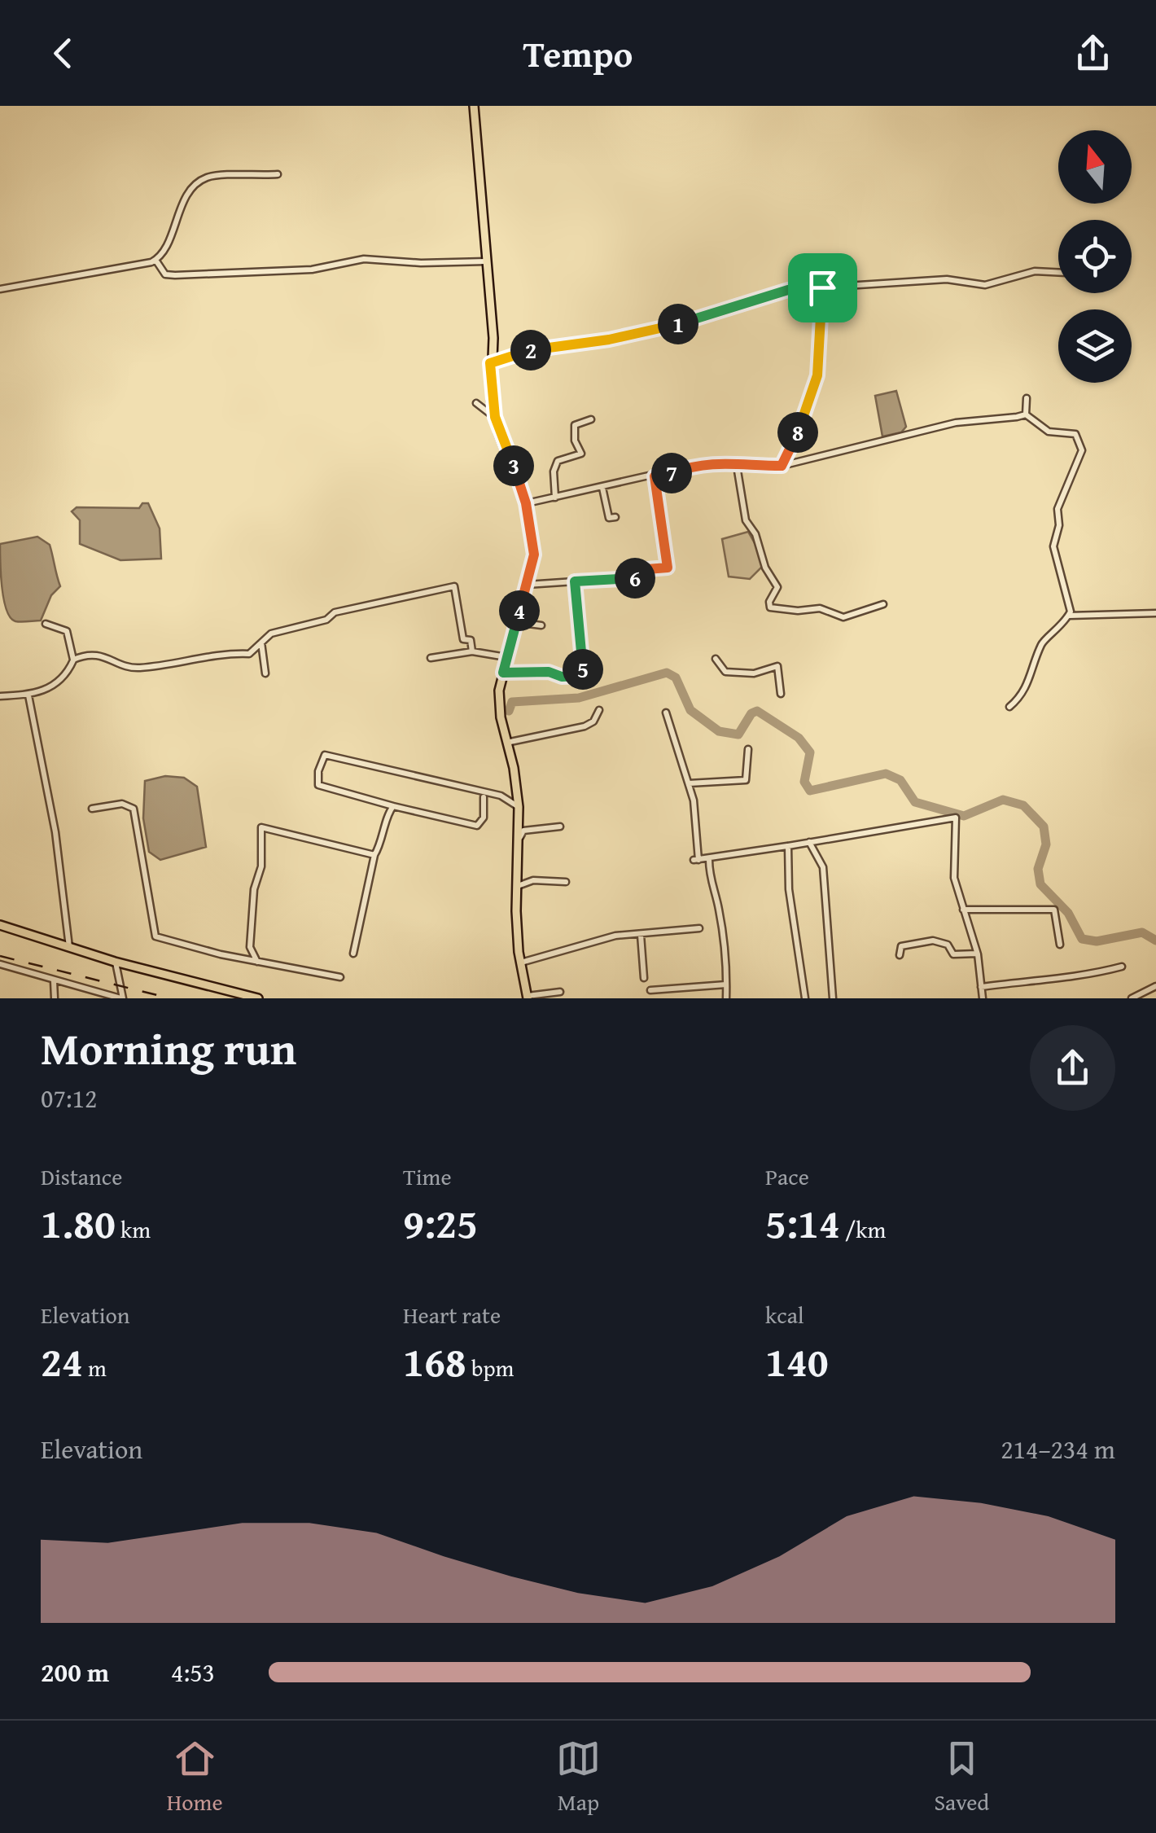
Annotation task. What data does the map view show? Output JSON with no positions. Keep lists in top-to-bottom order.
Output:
{
  "north": "top",
  "page": {
    "header": "Tempo",
    "pins": [
      "1",
      "2",
      "8",
      "3",
      "7",
      "6",
      "4",
      "5"
    ],
    "heading": ["Morning run", "07:12"],
    "stats": [
      ["Distance", "1.80 km"],
      ["Time", "9:25"],
      ["Pace", "5:14 /km"],
      ["Elevation", "24 m"],
      ["Heart rate", "168 bpm"],
      ["kcal", "140"]
    ],
    "chart": ["Elevation", "214–234 m"],
    "list": [
      {
        "name": "200 m",
        "note": "4:53"
      }
    ],
    "tabs": ["Home", "Map", "Saved"]
  }
}
